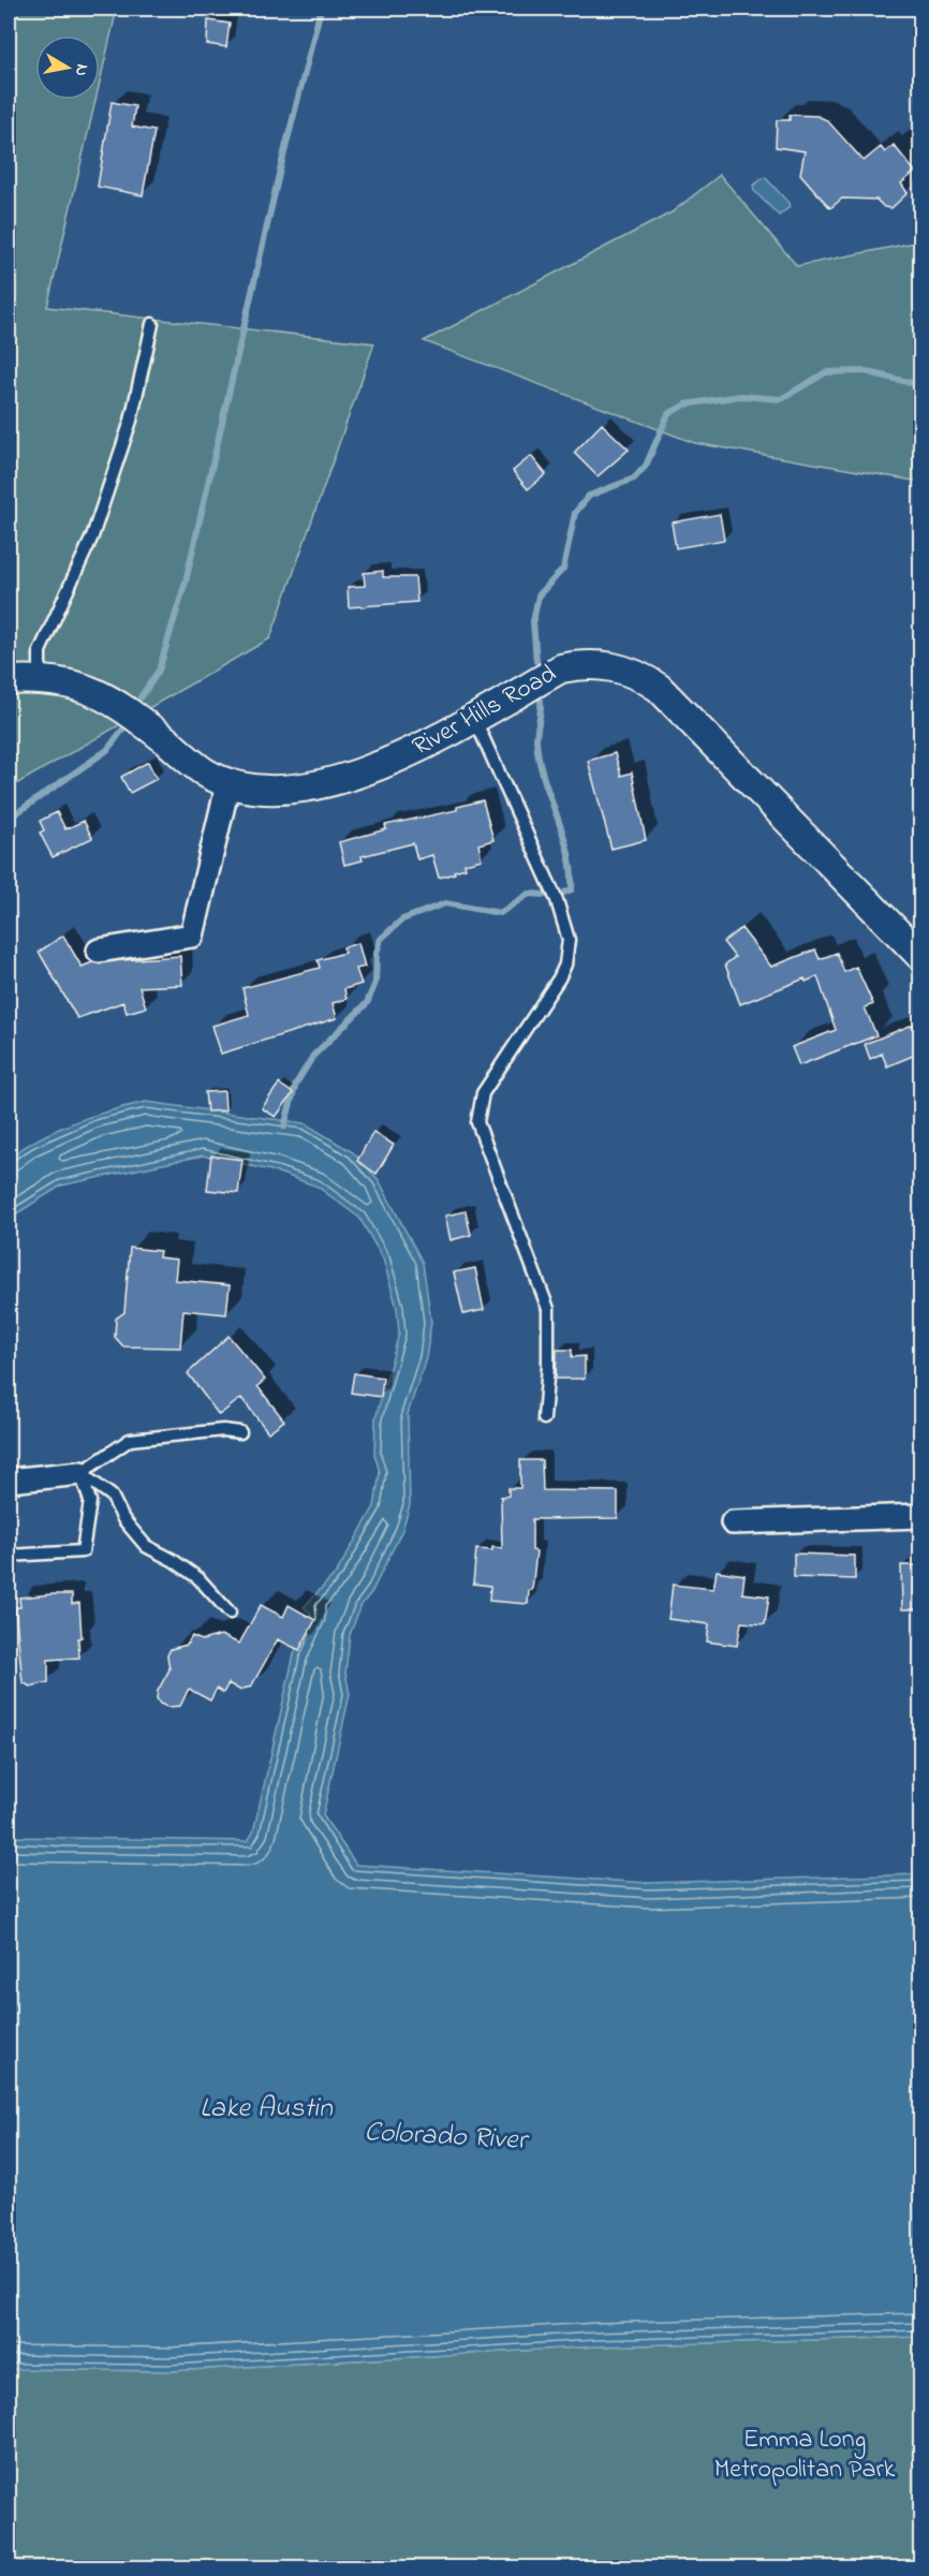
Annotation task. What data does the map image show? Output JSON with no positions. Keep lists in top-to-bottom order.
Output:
{
  "streets": {
    "street": ["River Hills Road"]
  },
  "water": ["Lake Austin", "Colorado River"],
  "parks": ["Emma Long Metropolitan Park"],
  "north": "right"
}
